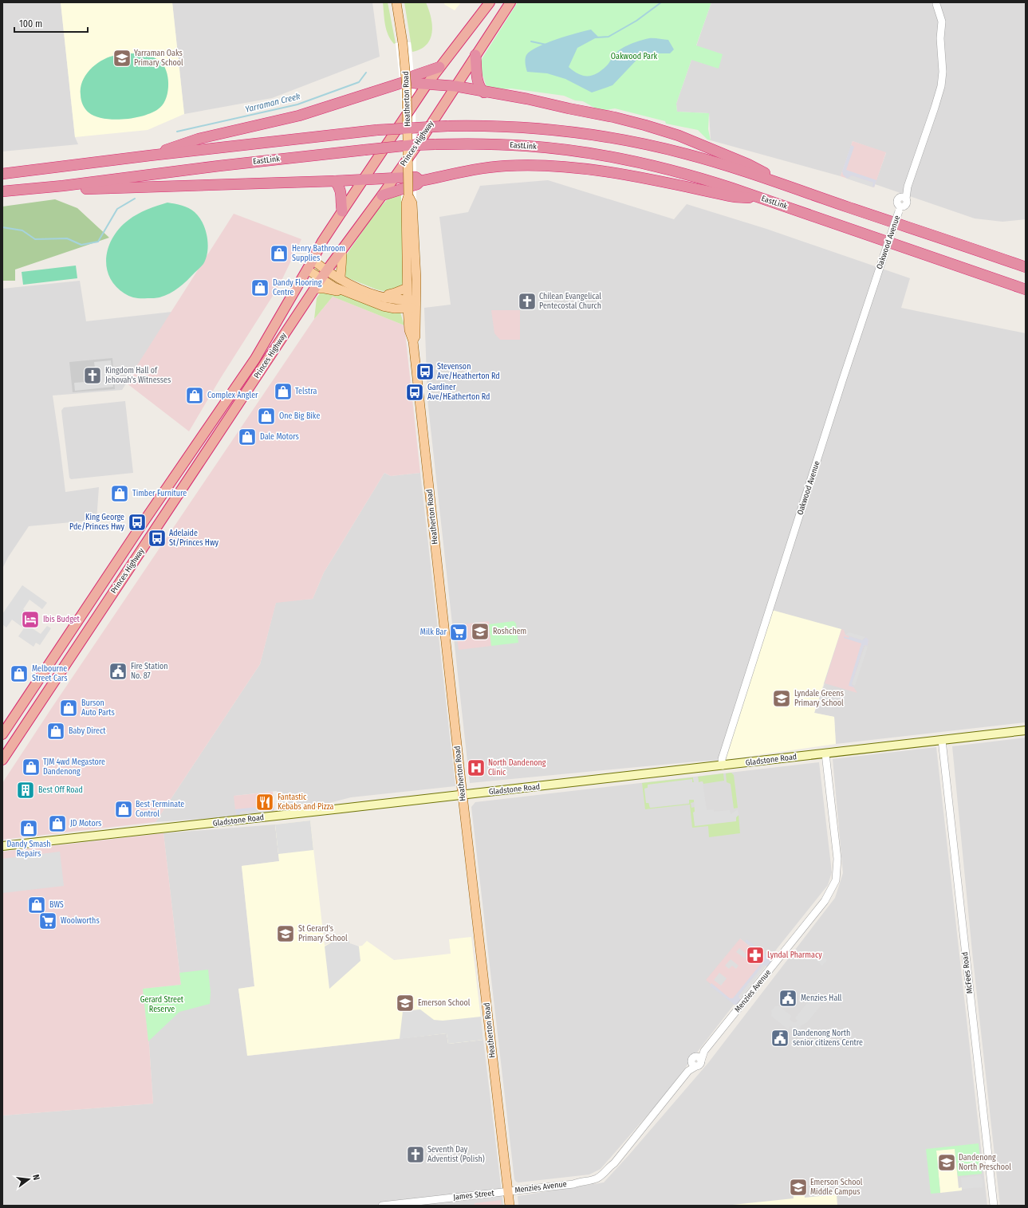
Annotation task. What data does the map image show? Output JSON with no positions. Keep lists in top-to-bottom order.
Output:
{
  "streets": {
    "highway": ["Princes Highway", "EastLink"],
    "main road": ["Heatherton Road", "Gladstone Road"],
    "street": [
      "Oakwood Avenue",
      "McFees Road",
      "Menzies Avenue",
      "James Street"
    ]
  },
  "crossings": [
    ["Heatherton Road", "Gladstone Road"],
    ["Heatherton Road", "Menzies Avenue"],
    ["Heatherton Road", "James Street"],
    ["Oakwood Avenue", "Gladstone Road"],
    ["Gladstone Road", "McFees Road"],
    ["Gladstone Road", "Menzies Avenue"],
    ["Menzies Avenue", "James Street"]
  ],
  "water": ["Yarraman Creek"],
  "parks": ["Oakwood Park", "Gerard Street Reserve"],
  "places": {
    "school or university": [
      "Yarraman Oaks Primary School",
      "Roshchem",
      "Lyndale Greens Primary School",
      "St Gerard's Primary School",
      "Emerson School",
      "Dandenong North Preschool",
      "Emerson School Middle Campus"
    ],
    "shop": [
      "Henry Bathroom Supplies",
      "Dandy Flooring Centre",
      "Telstra",
      "Complex Angler",
      "One Big Bike",
      "Dale Motors",
      "Timber Furniture",
      "Melbourne Street Cars",
      "Burson Auto Parts",
      "Baby Direct",
      "TJM 4wd Megastore Dandenong",
      "Best Terminate Control",
      "JD Motors",
      "Dandy Smash Repairs",
      "BWS"
    ],
    "church": ["Chilean Evangelical Pentecostal Church", "Kingdom Hall of Jehovah's Witnesses", "Seventh Day Adventist (Polish)"],
    "bus stop": [
      "Stevenson Ave/Heatherton Rd",
      "Gardiner Ave/HEatherton Rd",
      "King George Pde/Princes Hwy",
      "Adelaide St/Princes Hwy"
    ],
    "hotel": ["Ibis Budget"],
    "supermarket": ["Milk Bar", "Woolworths"],
    "public building": ["Fire Station No. 87", "Menzies Hall", "Dandenong North senior citizens Centre"],
    "hospital": ["North Dandenong Clinic"],
    "building": ["Best Off Road"],
    "restaurant": ["Fantastic Kebabs and Pizza"],
    "pharmacy": ["Lyndal Pharmacy"]
  },
  "scale_bar": "100 m",
  "north": "right"
}
